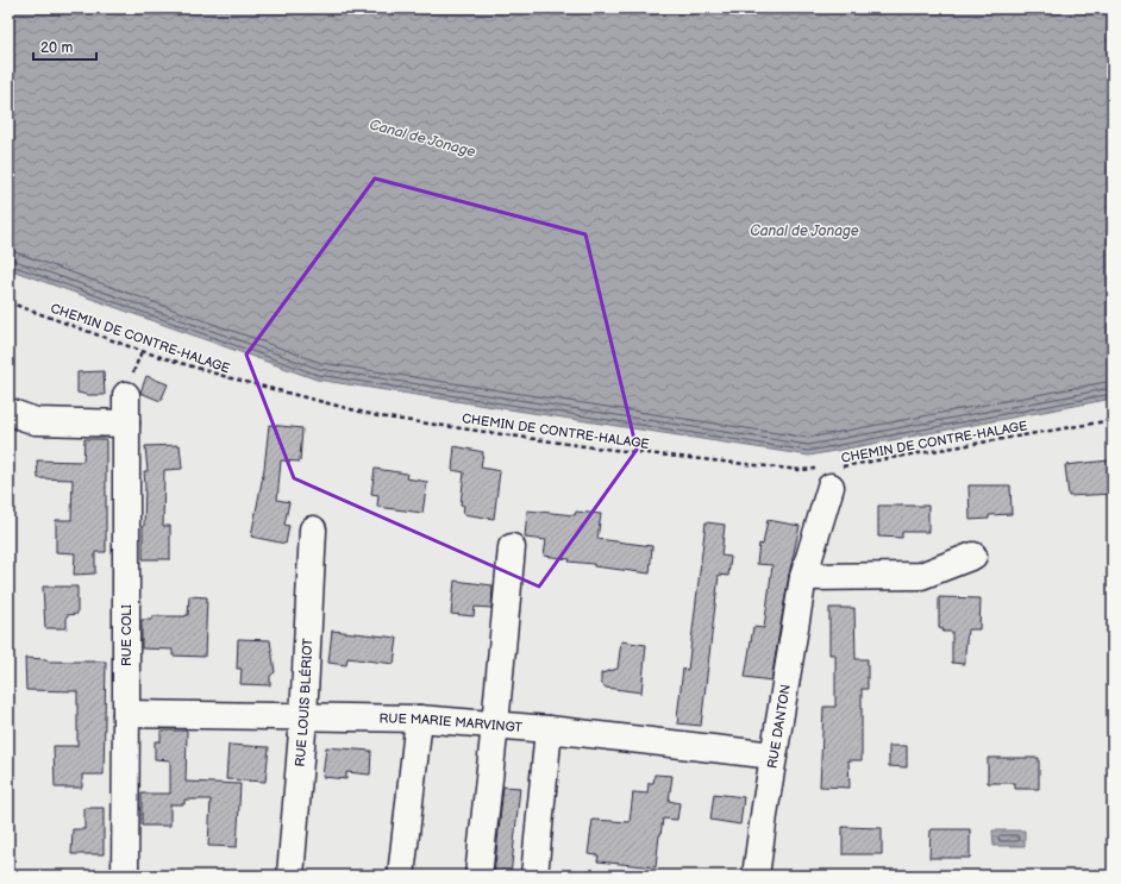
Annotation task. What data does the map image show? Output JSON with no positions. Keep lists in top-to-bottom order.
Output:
{
  "streets": {
    "street": [
      "RUE COLI",
      "RUE LOUIS BLÉRIOT",
      "RUE MARIE MARVINGT",
      "RUE DANTON"
    ],
    "path": ["CHEMIN DE CONTRE-HALAGE"]
  },
  "crossings": [
    ["CHEMIN DE CONTRE-HALAGE", "RUE DANTON"],
    ["RUE COLI", "RUE MARIE MARVINGT"],
    ["RUE LOUIS BLÉRIOT", "RUE MARIE MARVINGT"],
    ["RUE MARIE MARVINGT", "RUE DANTON"]
  ],
  "water": ["Canal de Jonage"],
  "scale_bar": "20 m"
}
